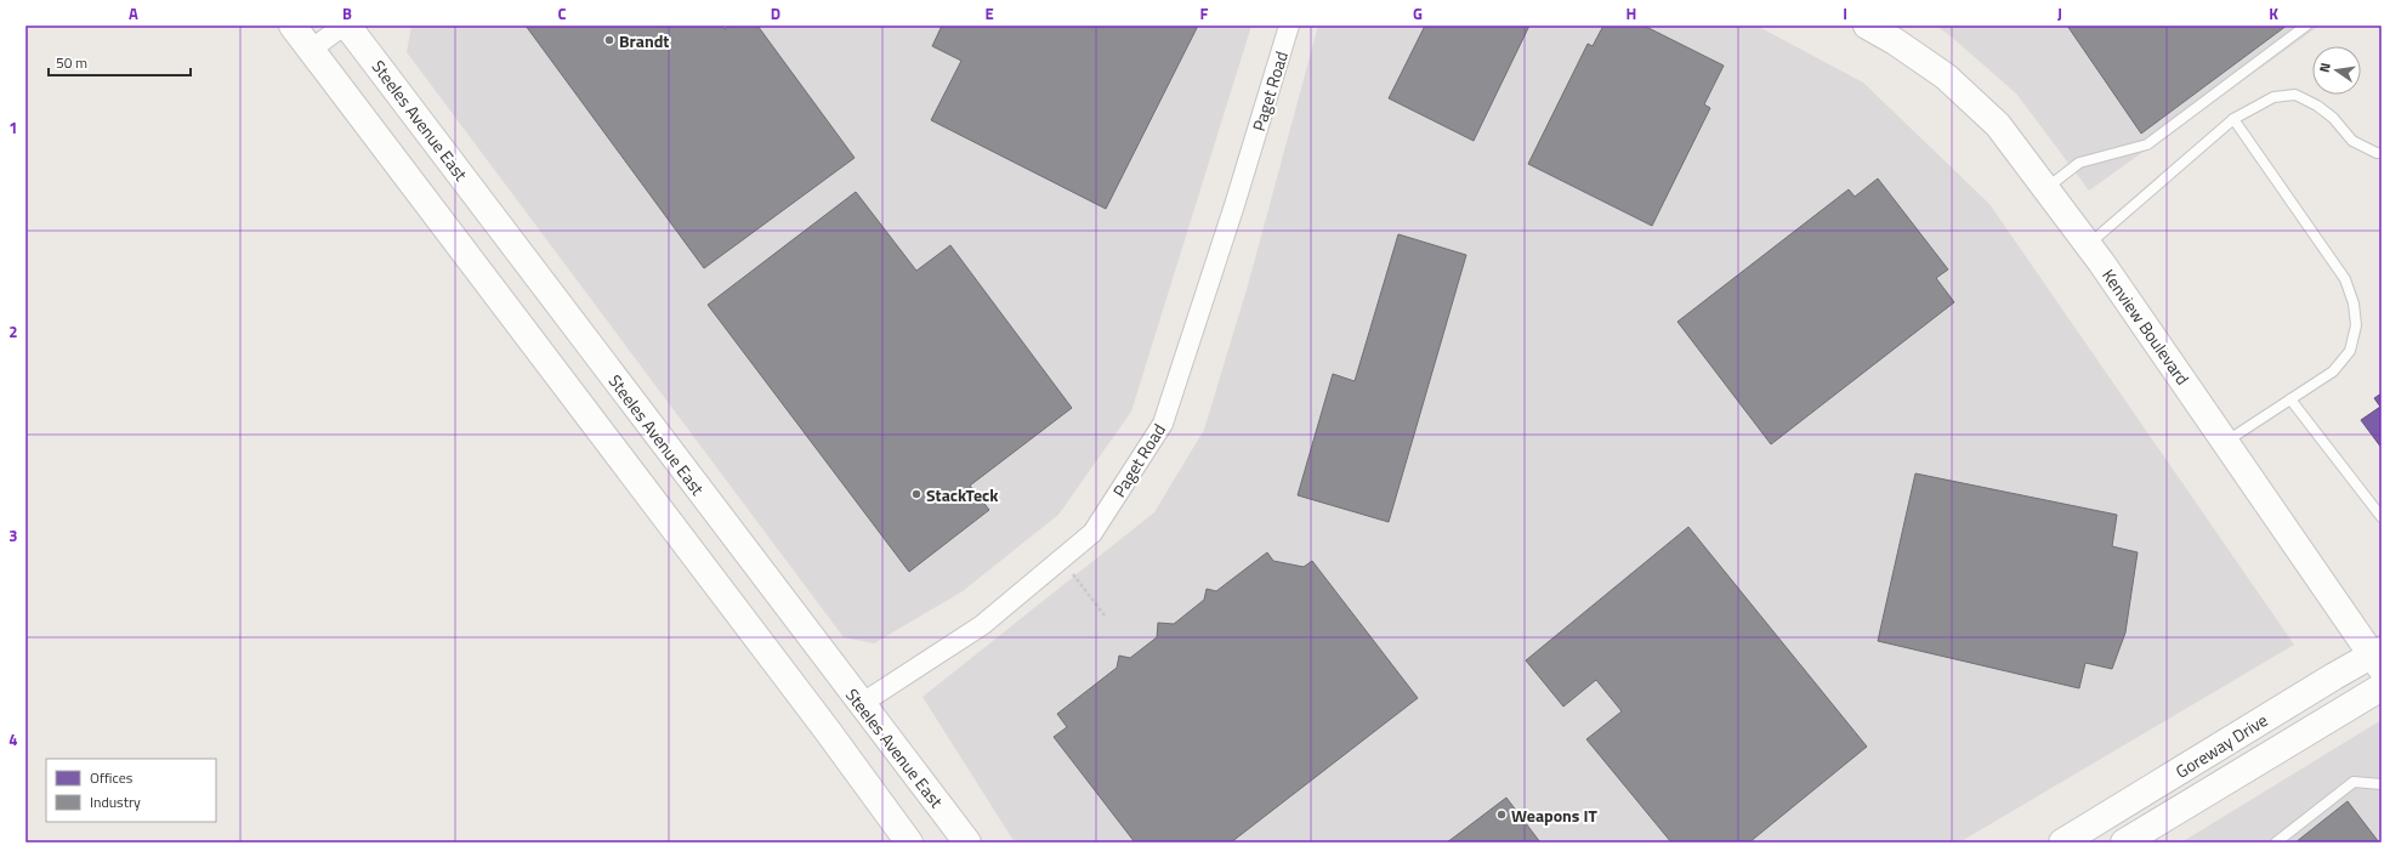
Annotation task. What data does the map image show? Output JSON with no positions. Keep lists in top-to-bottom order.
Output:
{
  "streets": {
    "main road": ["Steeles Avenue East", "Kenview Boulevard", "Goreway Drive"],
    "street": ["Paget Road"]
  },
  "crossings": [
    ["Paget Road", "Steeles Avenue East"],
    ["Kenview Boulevard", "Goreway Drive"]
  ],
  "places": ["Brandt", "StackTeck", "Weapons IT"],
  "legend": ["Offices", "Industry"],
  "scale_bar": "50 m",
  "north": "left",
  "grid": {
    "columns": [
      "A",
      "B",
      "C",
      "D",
      "E",
      "F",
      "G",
      "H",
      "I",
      "J",
      "K"
    ],
    "rows": [
      "1",
      "2",
      "3",
      "4"
    ]
  }
}
